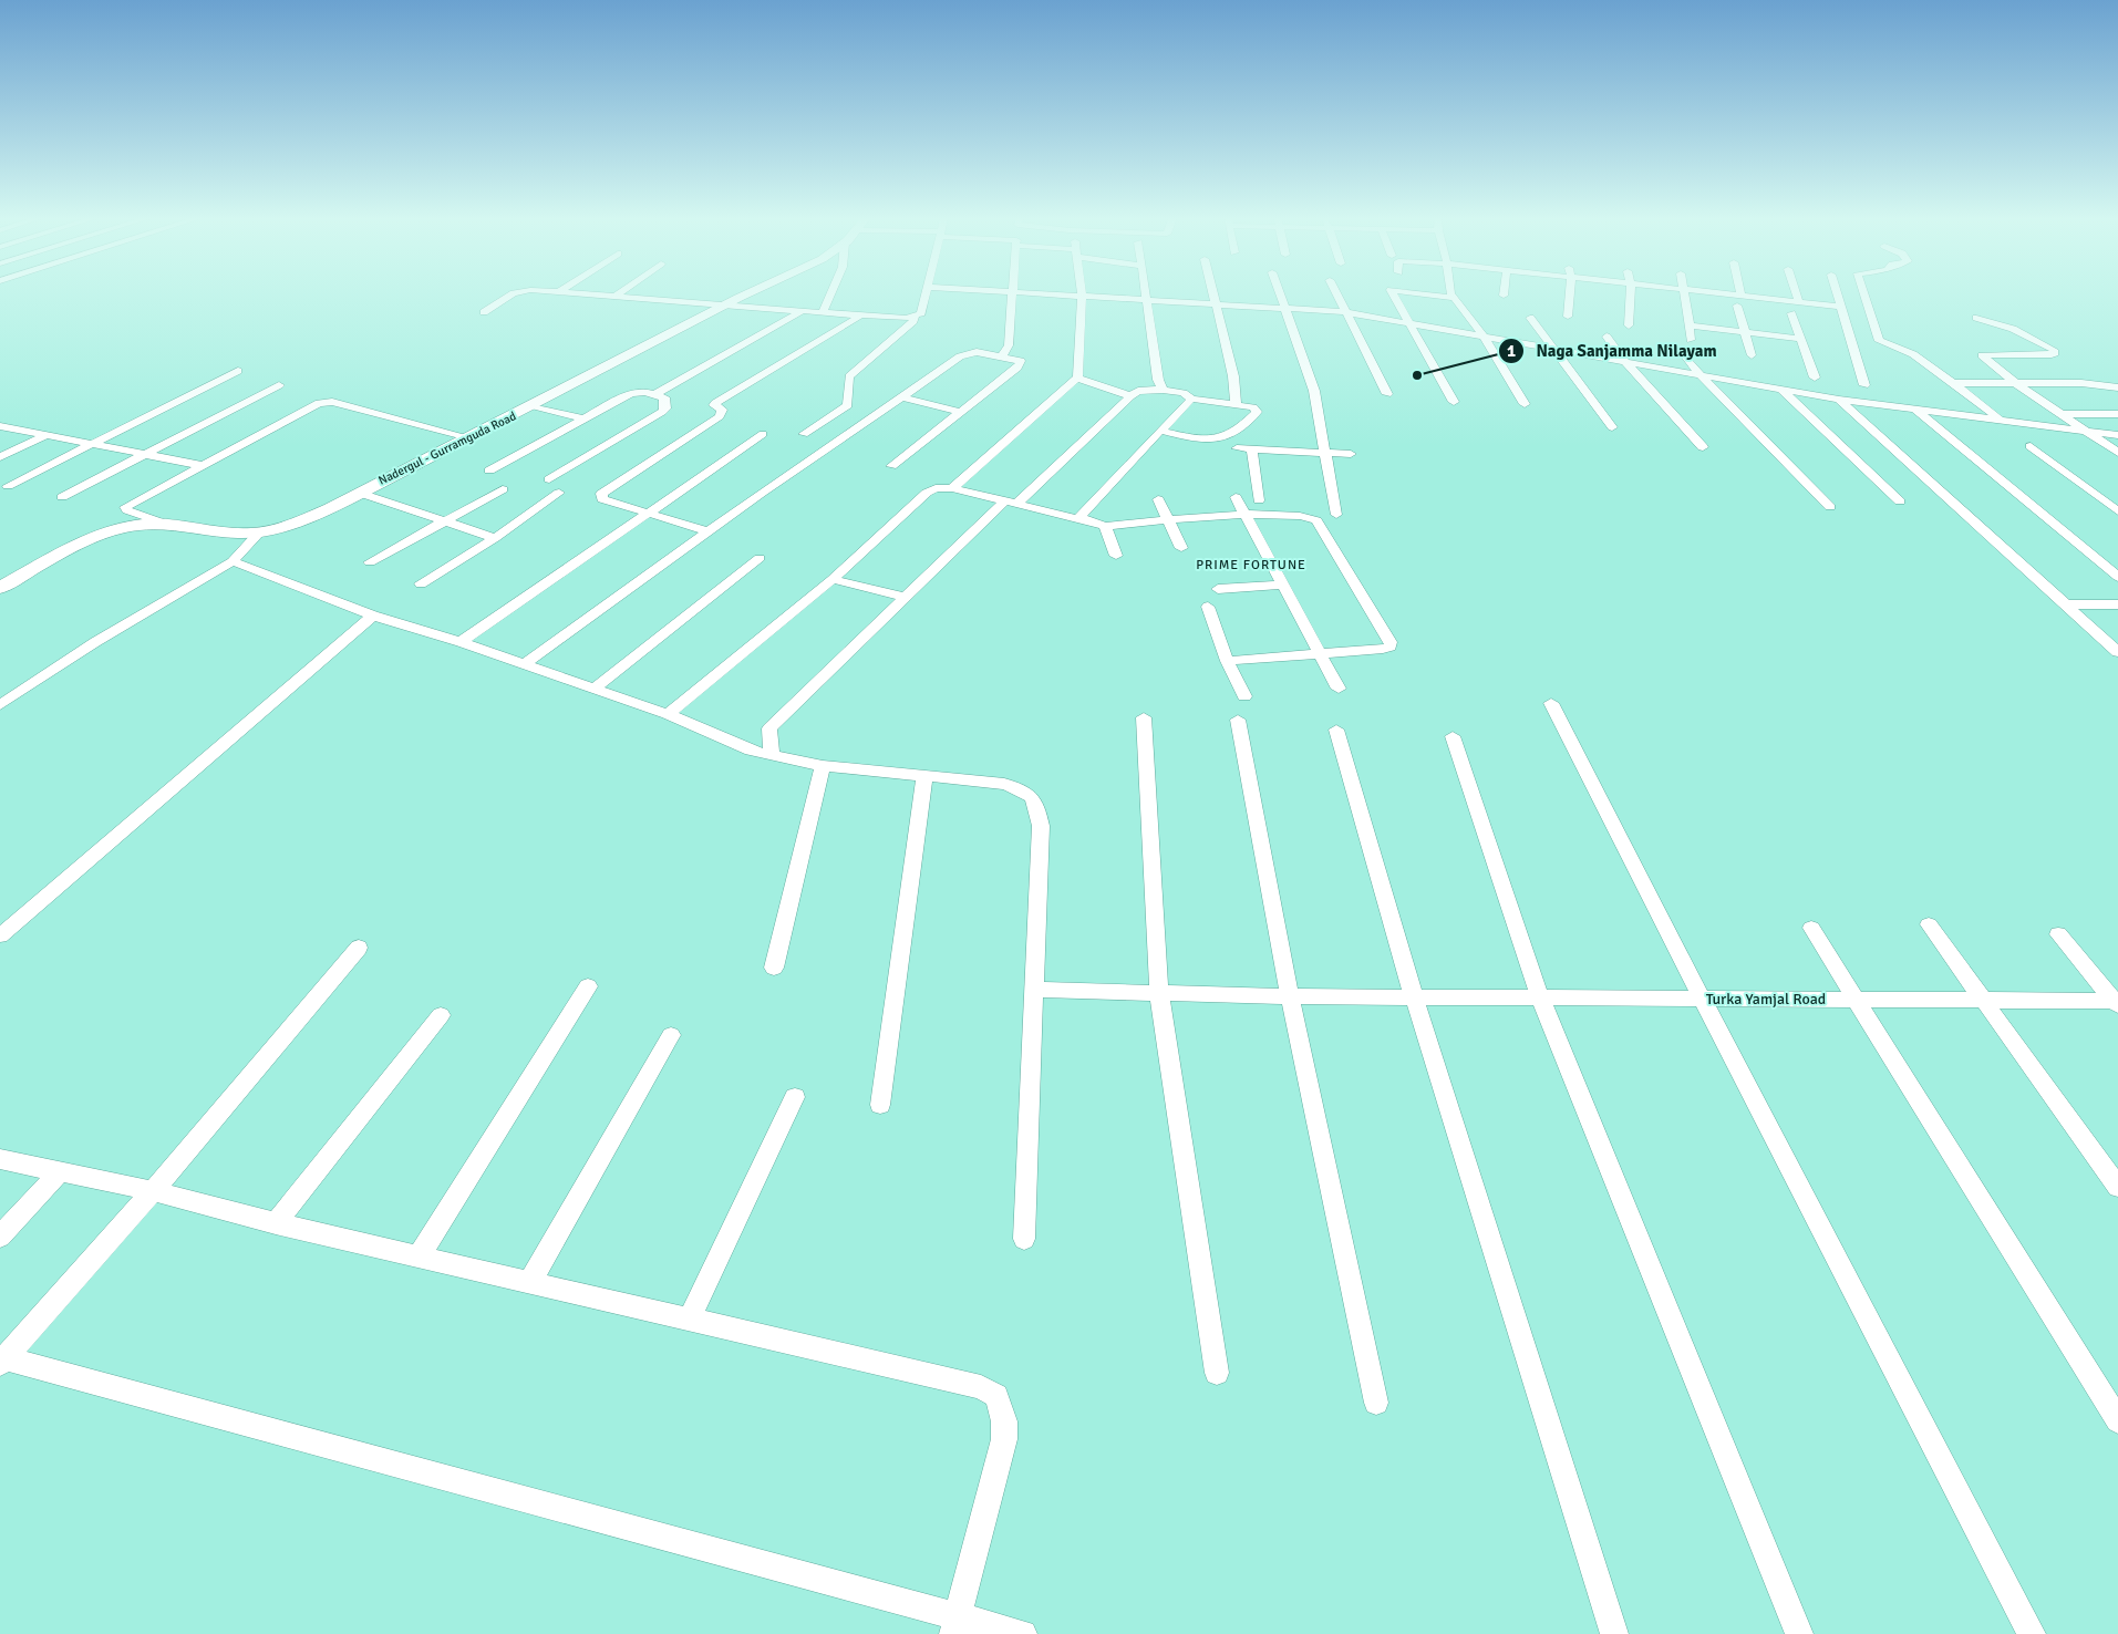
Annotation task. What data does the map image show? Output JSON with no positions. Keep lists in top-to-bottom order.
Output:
{
  "streets": {
    "main road": ["Nadergul - Gurramguda Road"],
    "street": ["Turka Yamjal Road"]
  },
  "districts": ["PRIME FORTUNE"],
  "places": ["Naga Sanjamma Nilayam"]
}
